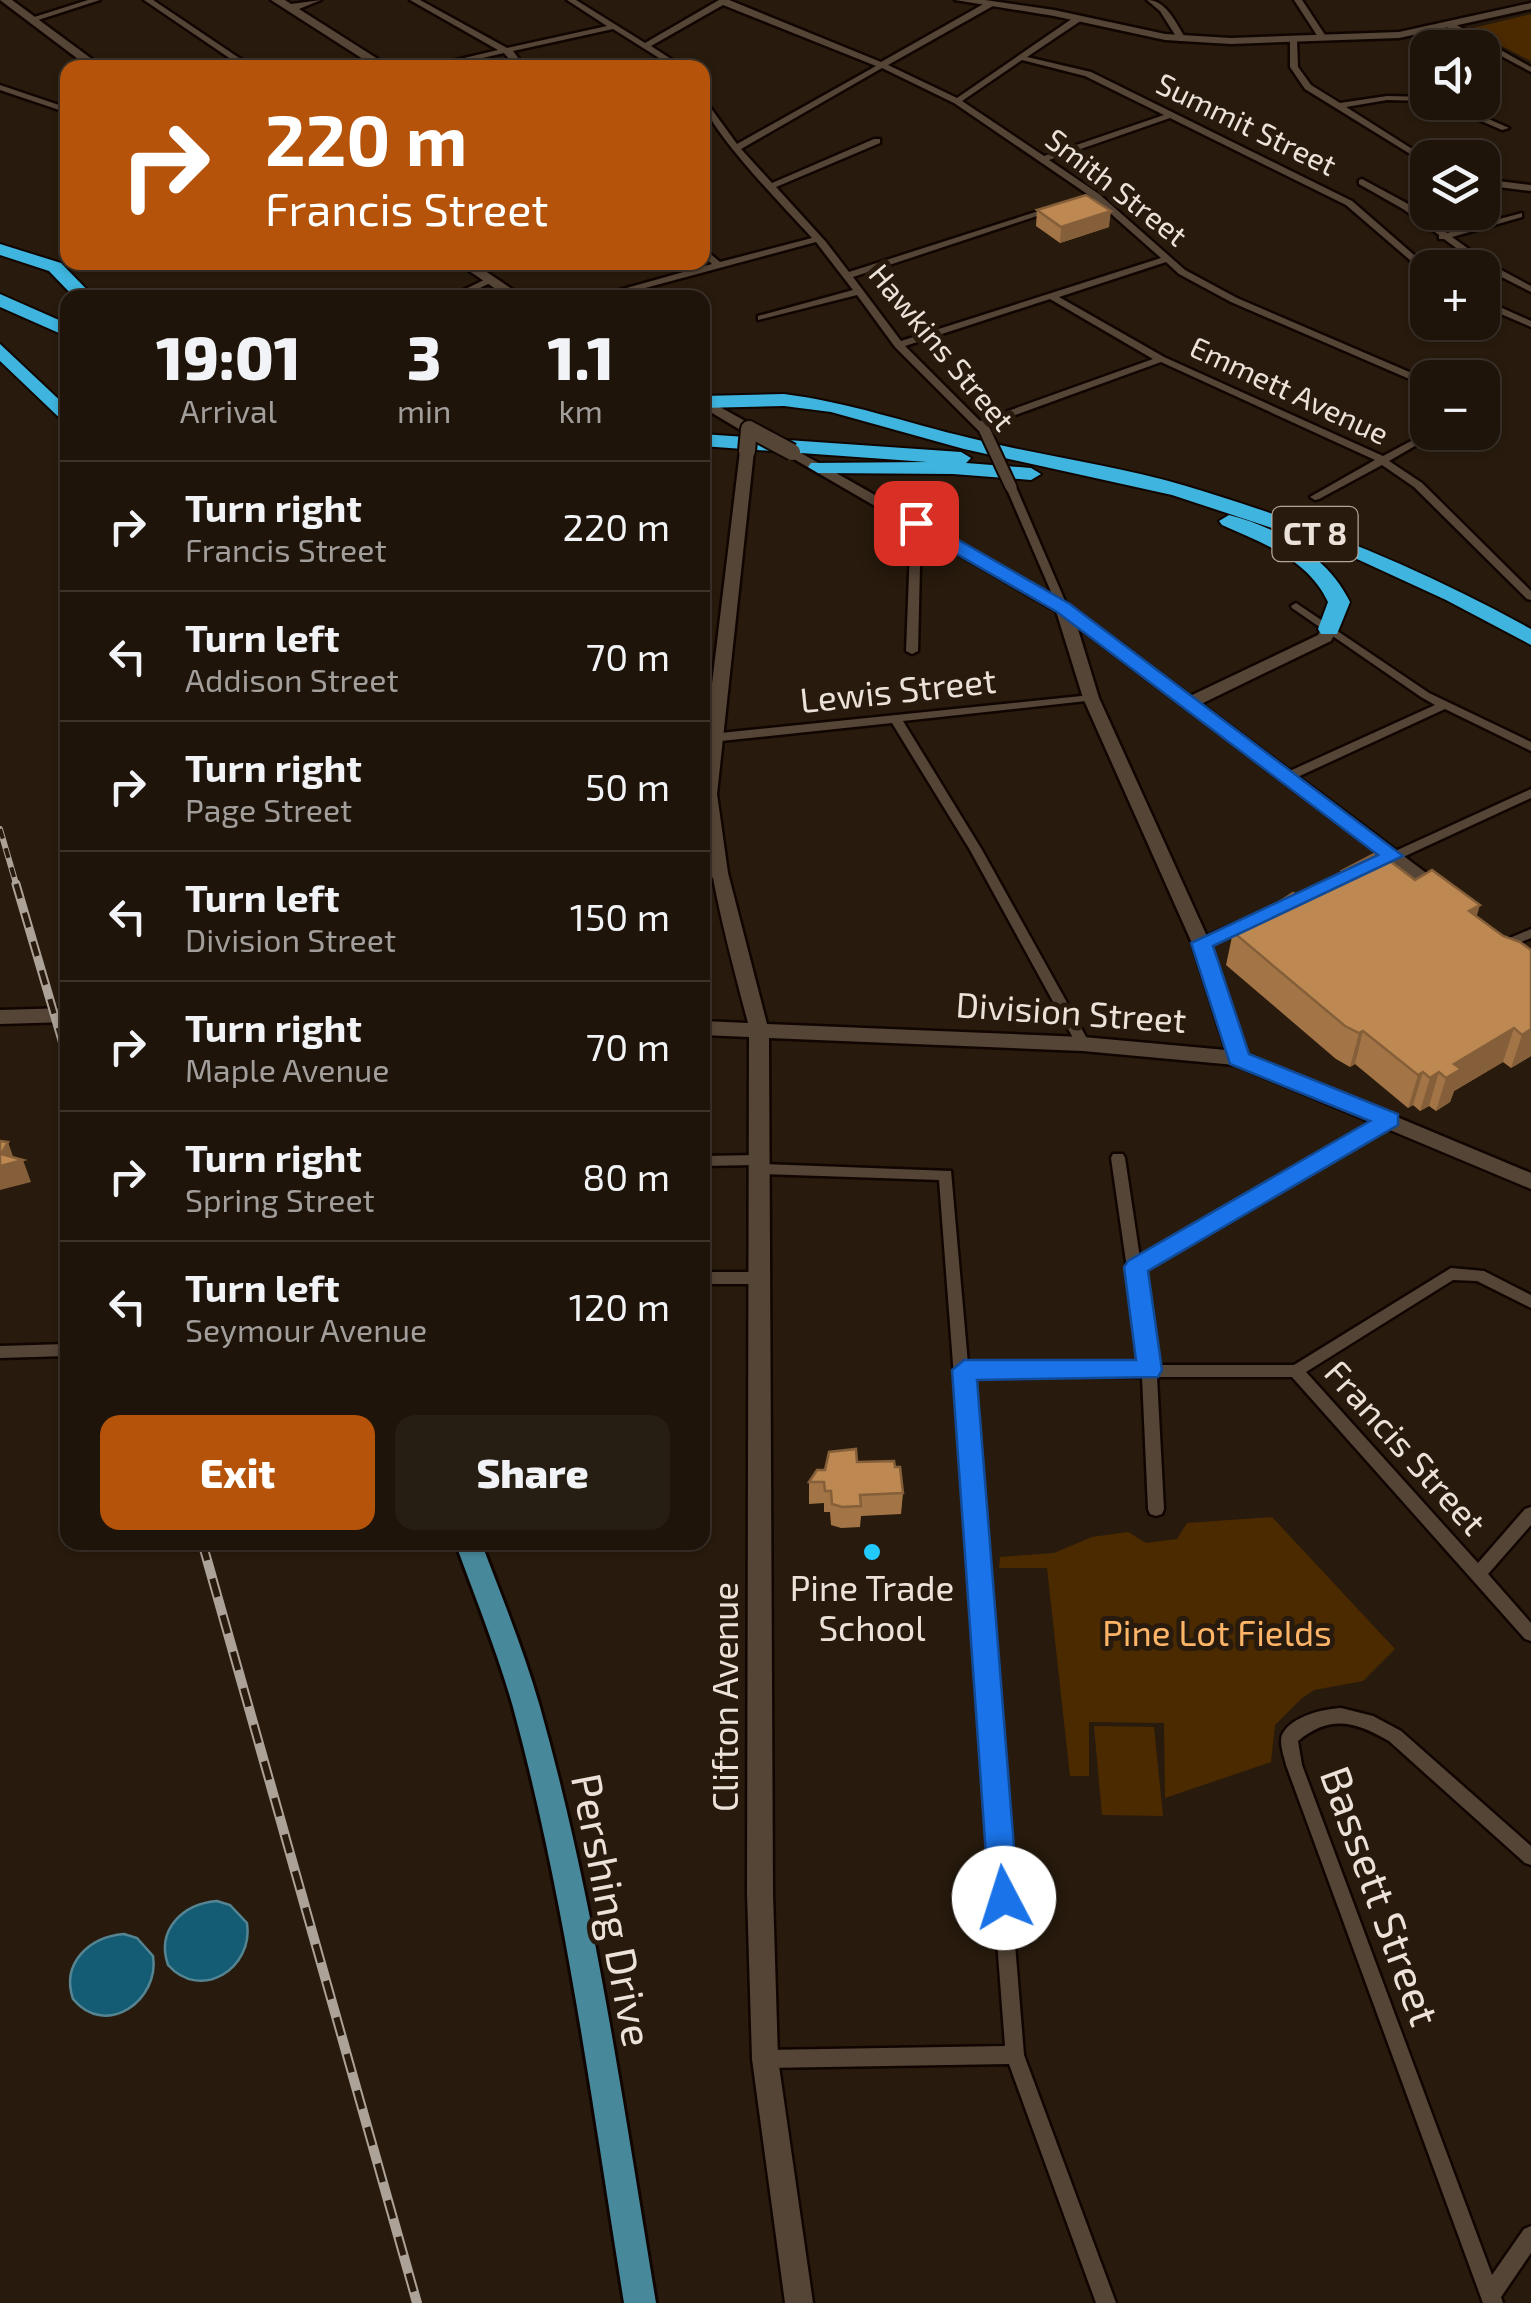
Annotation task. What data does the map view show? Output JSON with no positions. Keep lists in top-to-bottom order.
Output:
{
  "streets": {
    "highway": ["CT 8"],
    "main road": ["Division Street", "Clifton Avenue", "Pershing Drive"],
    "street": [
      "Summit Street",
      "Smith Street",
      "Hawkins Street",
      "Emmett Avenue",
      "Lewis Street",
      "Francis Street",
      "Bassett Street"
    ]
  },
  "crossings": [
    ["Lewis Street", "Clifton Avenue"],
    ["Division Street", "Clifton Avenue"]
  ],
  "parks": ["Pine Lot Fields"],
  "places": ["Pine Trade School"],
  "page": {
    "map_buttons": ["+", "−"],
    "turn": ["220 m", "Francis Street"],
    "eta": [
      "19:01",
      "Arrival",
      "3",
      "min",
      "1.1",
      "km"
    ],
    "list": [
      {
        "name": "Turn right",
        "note": "Francis Street",
        "value": "220 m"
      },
      {
        "name": "Turn left",
        "note": "Addison Street",
        "value": "70 m"
      },
      {
        "name": "Turn right",
        "note": "Page Street",
        "value": "50 m"
      },
      {
        "name": "Turn left",
        "note": "Division Street",
        "value": "150 m"
      },
      {
        "name": "Turn right",
        "note": "Maple Avenue",
        "value": "70 m"
      },
      {
        "name": "Turn right",
        "note": "Spring Street",
        "value": "80 m"
      },
      {
        "name": "Turn left",
        "note": "Seymour Avenue",
        "value": "120 m"
      }
    ],
    "buttons": ["Exit", "Share"]
  }
}
